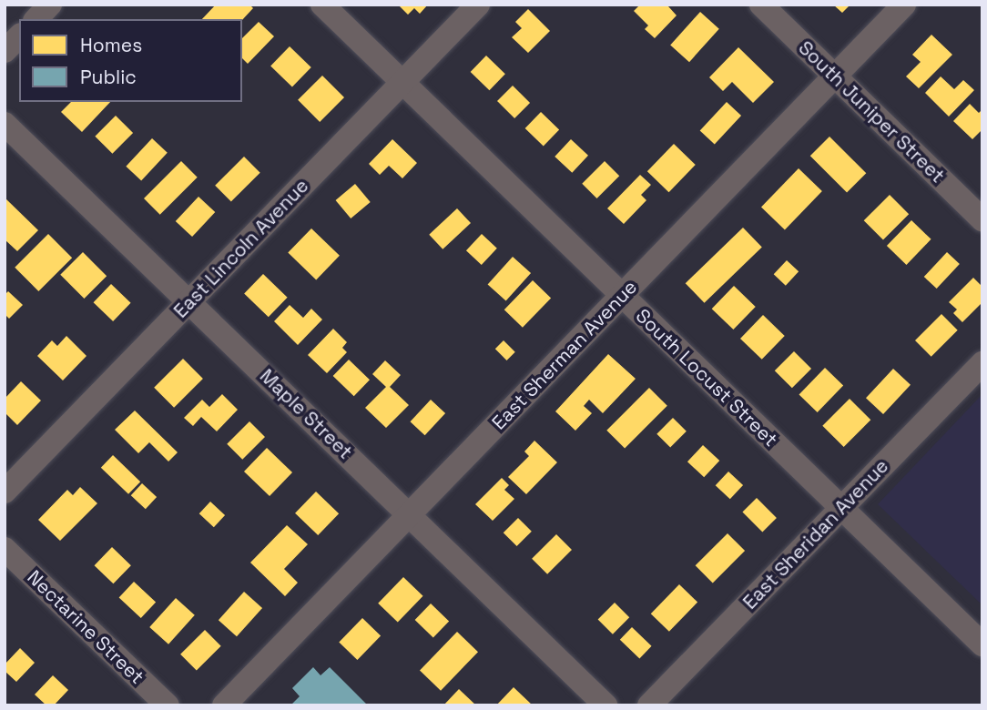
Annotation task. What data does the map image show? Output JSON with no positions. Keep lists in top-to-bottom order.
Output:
{
  "streets": {
    "street": [
      "South Juniper Street",
      "East Lincoln Avenue",
      "East Sherman Avenue",
      "South Locust Street",
      "Maple Street",
      "East Sheridan Avenue",
      "Nectarine Street"
    ]
  },
  "crossings": [
    ["South Juniper Street", "East Sherman Avenue"],
    ["East Lincoln Avenue", "South Locust Street"],
    ["East Lincoln Avenue", "Maple Street"],
    ["East Sherman Avenue", "South Locust Street"],
    ["East Sherman Avenue", "Maple Street"],
    ["South Locust Street", "East Sheridan Avenue"]
  ],
  "legend": ["Homes", "Public"]
}
